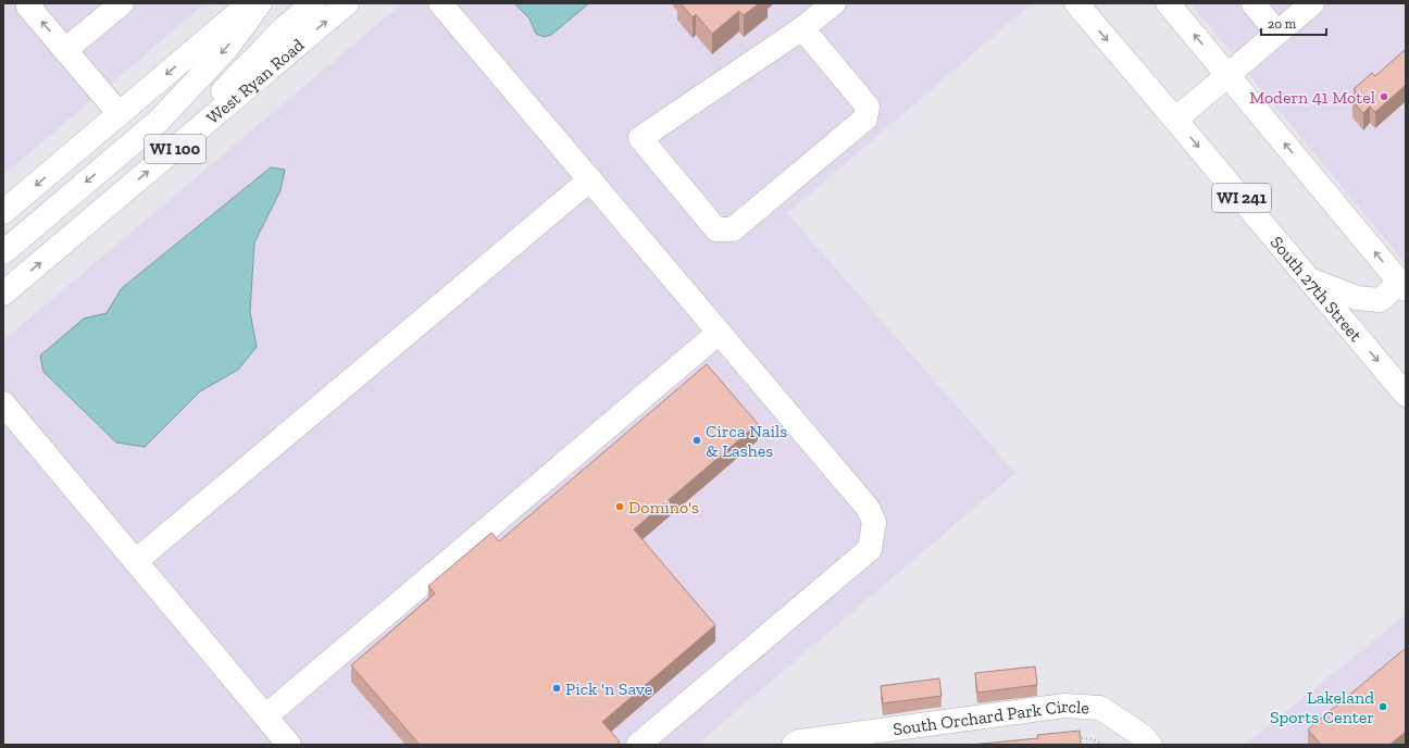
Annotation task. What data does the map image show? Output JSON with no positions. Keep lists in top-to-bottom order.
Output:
{
  "streets": {
    "main road": [
      "West Ryan Road",
      "WI 100",
      "WI 241",
      "South 27th Street",
      "South Orchard Park Circle"
    ]
  },
  "places": [
    "Modern 41 Motel",
    "Circa Nails & Lashes",
    "Domino's",
    "Pick 'n Save",
    "Lakeland Sports Center"
  ],
  "scale_bar": "20 m"
}
